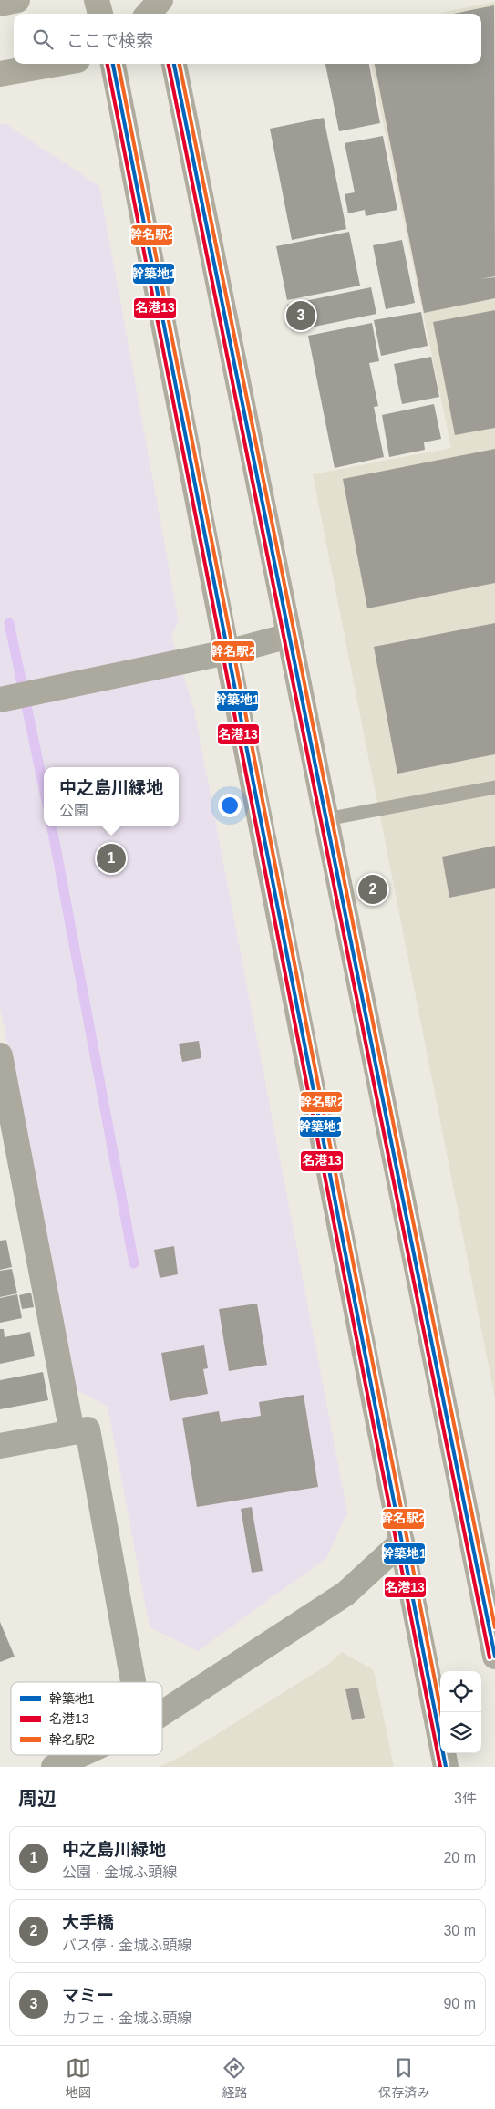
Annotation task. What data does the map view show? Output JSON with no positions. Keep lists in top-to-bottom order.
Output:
{
  "lines": ["transit line 幹築地1", "transit line 名港13", "transit line 幹名駅2"],
  "legend": ["幹築地1", "名港13", "幹名駅2"],
  "page": {
    "search": "ここで検索",
    "pins": ["3", "1", "2"],
    "popup": ["中之島川緑地", "公園"],
    "heading": ["周辺", "3件"],
    "list": [
      {
        "mark": "1",
        "name": "中之島川緑地",
        "note": "公園 · 金城ふ頭線",
        "value": "20 m"
      },
      {
        "mark": "2",
        "name": "大手橋",
        "note": "バス停 · 金城ふ頭線",
        "value": "30 m"
      },
      {
        "mark": "3",
        "name": "マミー",
        "note": "カフェ · 金城ふ頭線",
        "value": "90 m"
      }
    ],
    "nav": ["地図", "経路", "保存済み"]
  }
}
